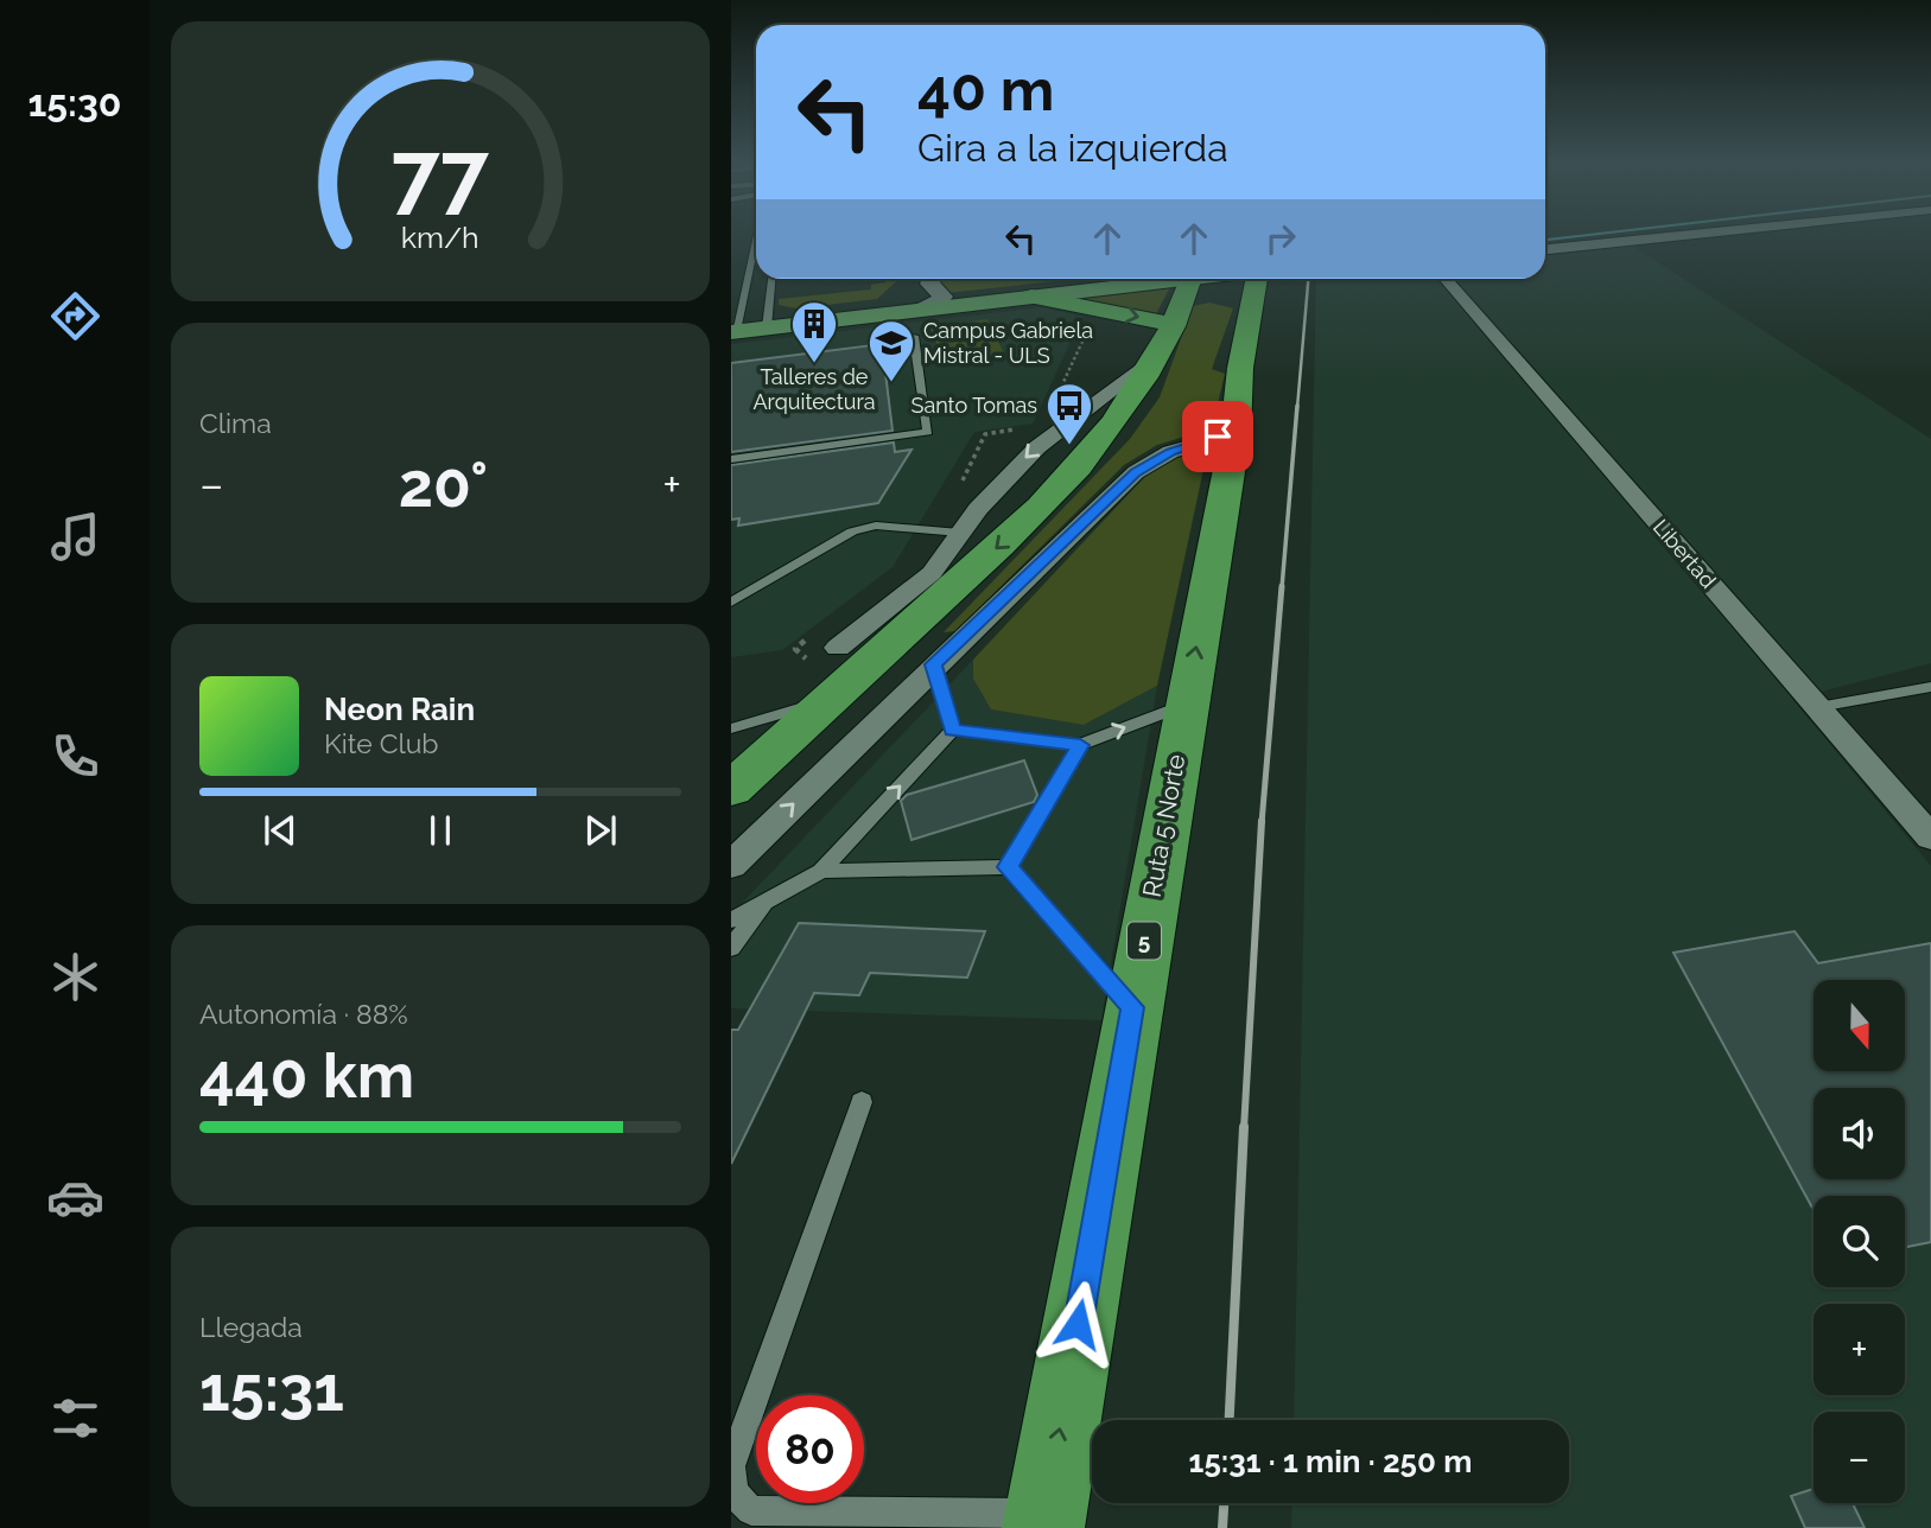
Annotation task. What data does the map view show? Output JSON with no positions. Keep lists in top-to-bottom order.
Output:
{
  "streets": {
    "highway": ["Ruta 5 Norte", "5"],
    "street": ["Libertad"]
  },
  "one_way": ["Ruta 5 Norte"],
  "places": {
    "building": ["Talleres de Arquitectura"],
    "school or university": ["Campus Gabriela Mistral - ULS"],
    "bus stop": ["Santo Tomas"]
  },
  "north": "bottom",
  "page": {
    "tabs": "15:30",
    "turn": ["40 m", "Gira a la izquierda"],
    "tile": [
      "Clima",
      ["Autonomía · 88%", "440 km"],
      ["Llegada", "15:31"]
    ],
    "heat": ["−", "20°", "+"],
    "song": ["Neon Rain", "Kite Club"],
    "map_buttons": ["+", "−"],
    "limit": "80",
    "trip": "15:31 · 1 min · 250 m",
    "gauge": ["77", "km/h"]
  }
}
